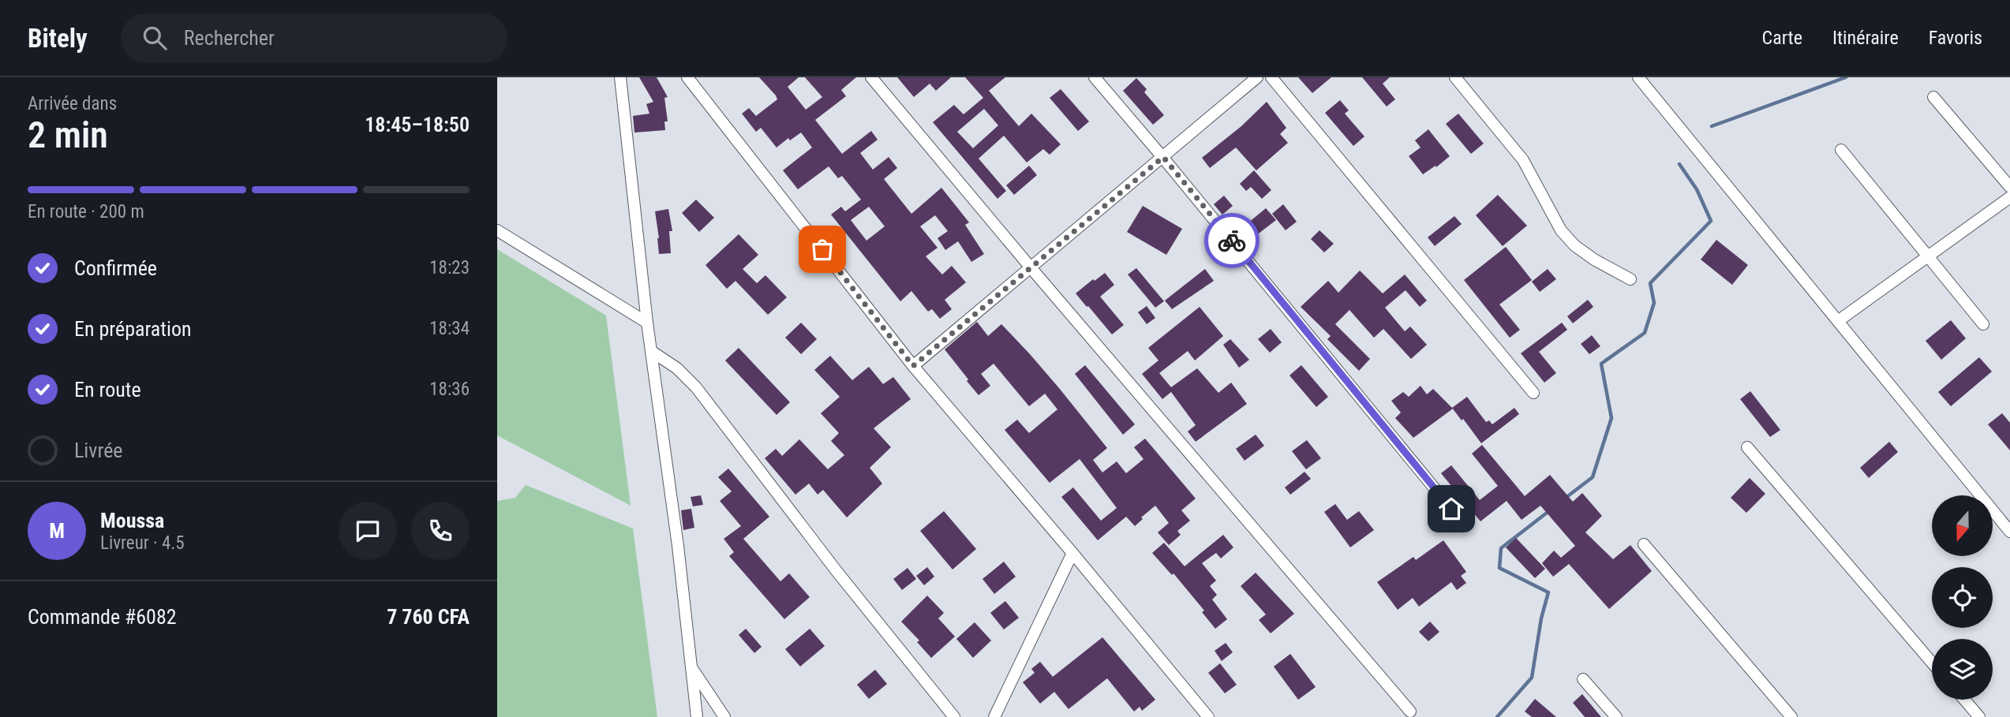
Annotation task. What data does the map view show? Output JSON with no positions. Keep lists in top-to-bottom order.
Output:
{
  "north": "bottom",
  "page": {
    "header": "Bitely",
    "search": "Rechercher",
    "nav": ["Carte", "Itinéraire", "Favoris"],
    "heading": ["2 min", "Arrivée dans", "18:45–18:50"],
    "panel": [
      "Moussa",
      "Livreur · 4.5",
      "Commande #6082",
      "7 760 CFA"
    ],
    "bar": "En route · 200 m",
    "list": [
      ["Confirmée", "18:23"],
      ["En préparation", "18:34"],
      ["En route", "18:36"],
      "Livrée"
    ],
    "round": "M"
  }
}
